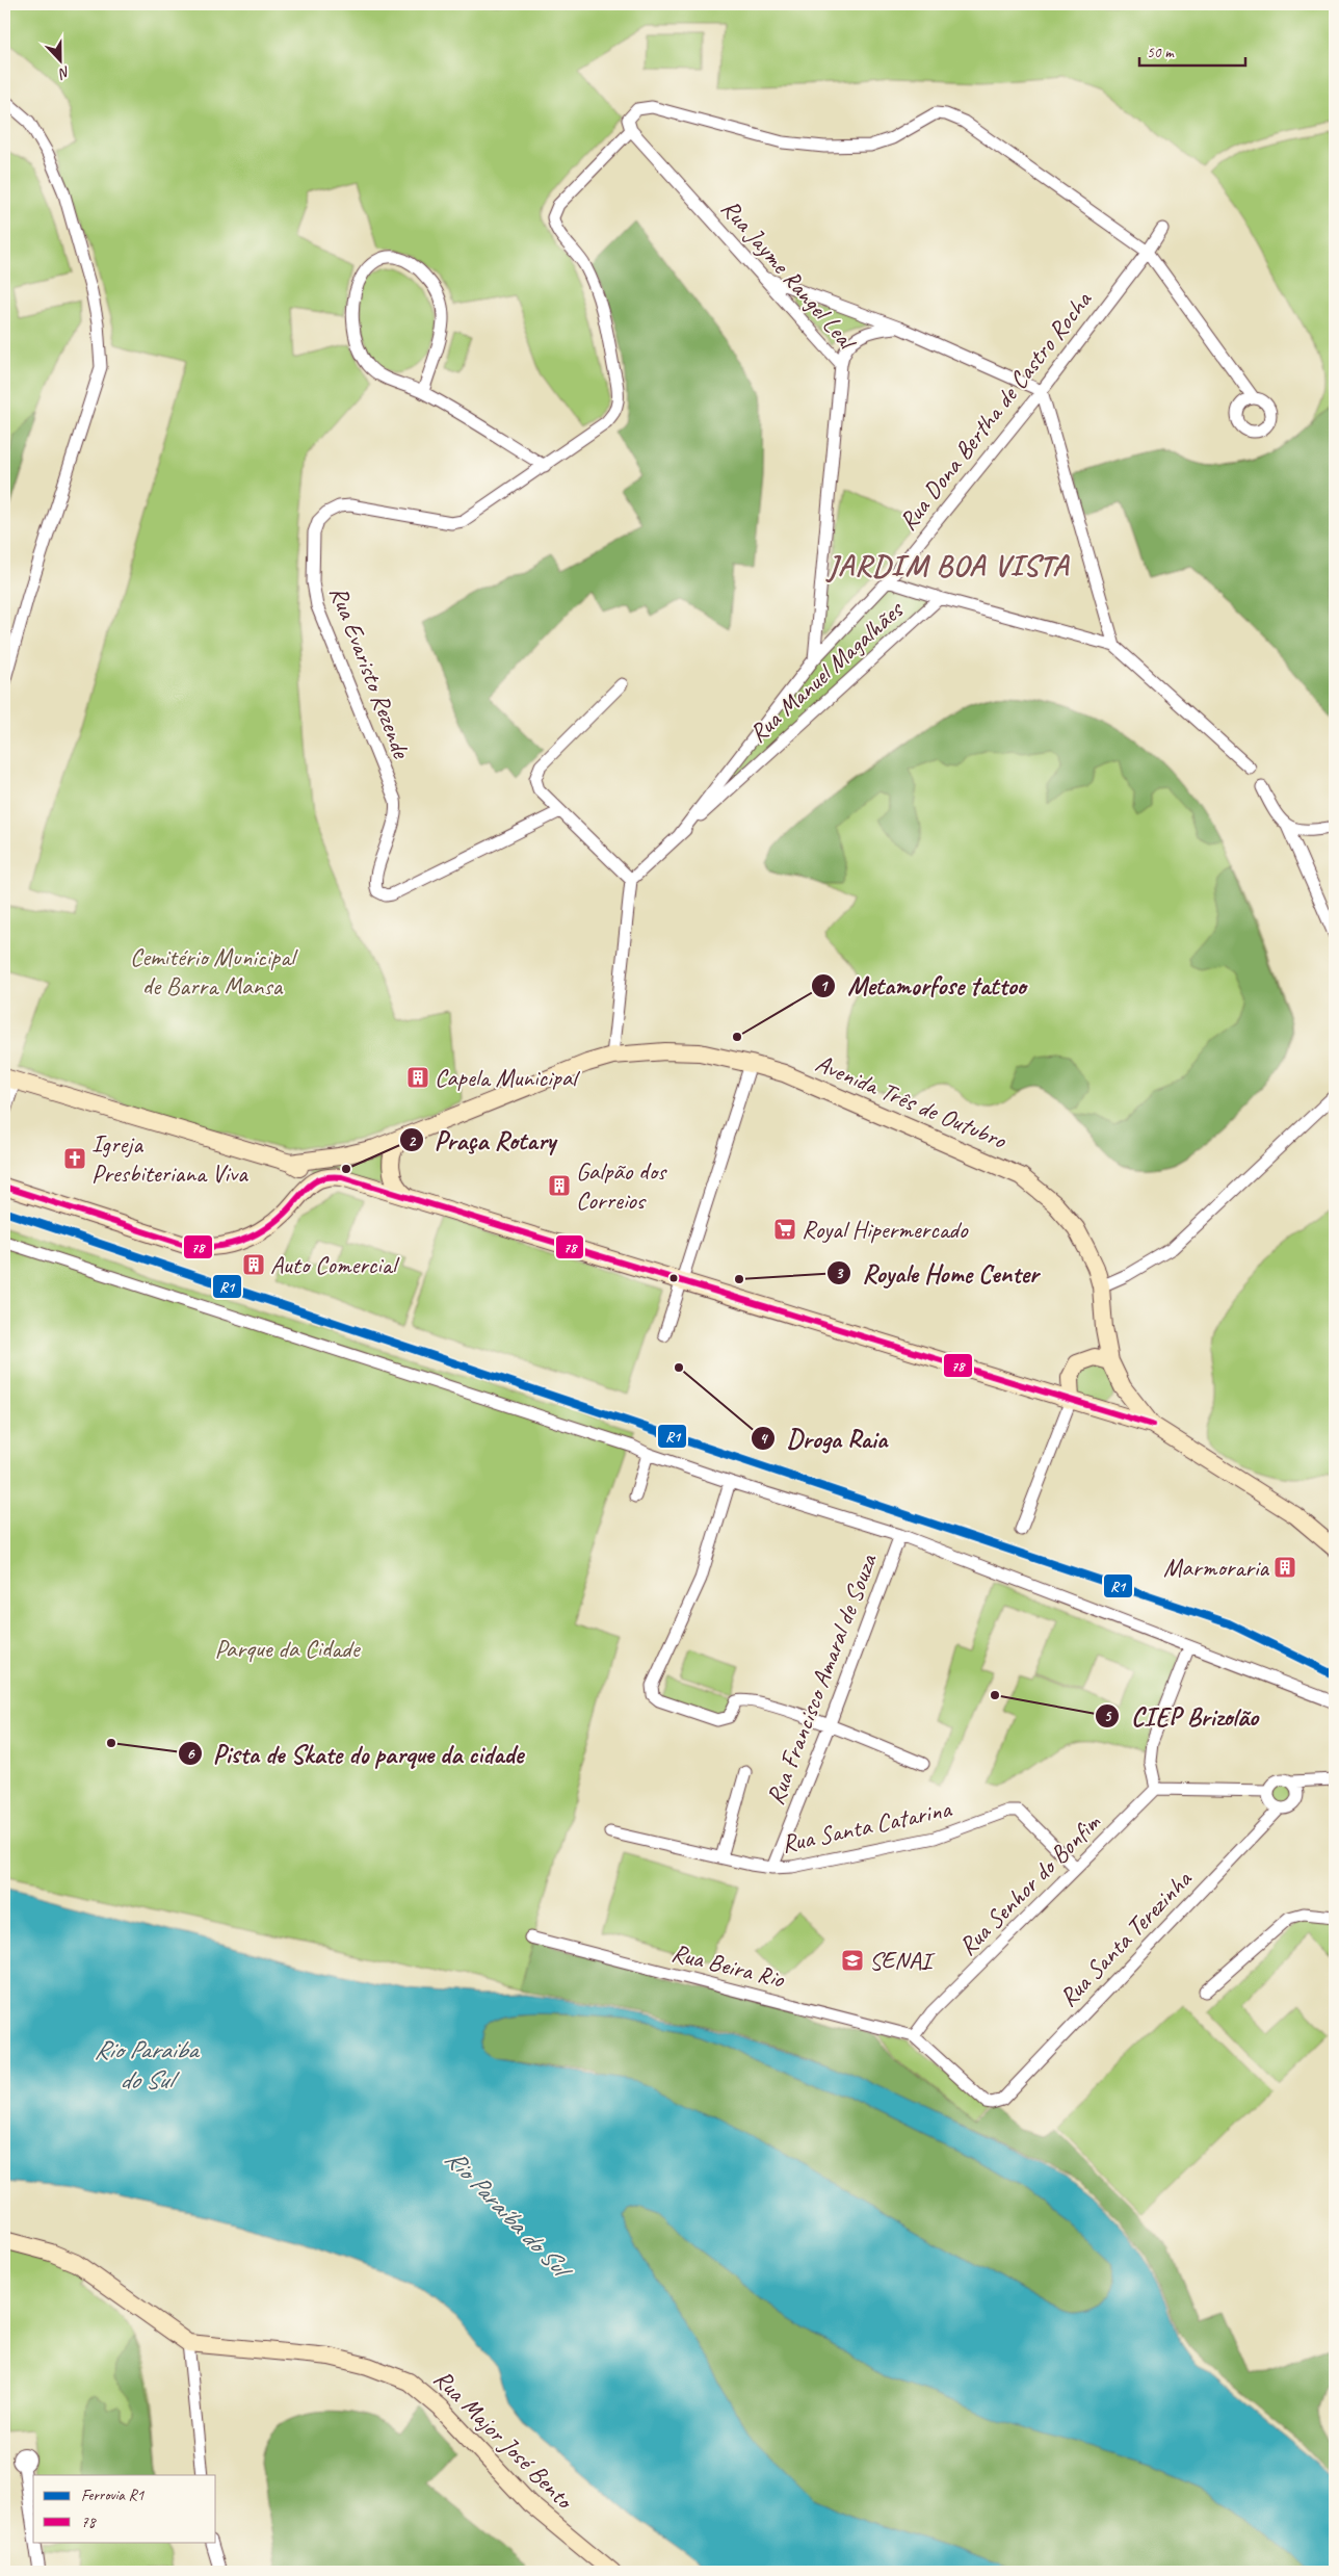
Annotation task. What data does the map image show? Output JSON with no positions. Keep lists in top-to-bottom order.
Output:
{
  "streets": {
    "main road": ["Avenida Três de Outubro", "Rua Major José Bento"],
    "street": [
      "Rua Jayme Rangel Leal",
      "Rua Dona Bertha de Castro Rocha",
      "Rua Evaristo Rezende",
      "Rua Manuel Magalhães",
      "Rua Francisco Amaral de Souza",
      "Rua Santa Catarina",
      "Rua Senhor do Bonfim",
      "Rua Santa Terezinha",
      "Rua Beira Rio"
    ]
  },
  "crossings": [
    ["Rua Jayme Rangel Leal", "Rua Dona Bertha de Castro Rocha"],
    ["Rua Jayme Rangel Leal", "Rua Evaristo Rezende"],
    ["Rua Dona Bertha de Castro Rocha", "Rua Manuel Magalhães"],
    ["Rua Francisco Amaral de Souza", "Rua Santa Catarina"],
    ["Rua Santa Catarina", "Rua Senhor do Bonfim"],
    ["Rua Senhor do Bonfim", "Rua Santa Terezinha"],
    ["Rua Senhor do Bonfim", "Rua Beira Rio"],
    ["Rua Santa Terezinha", "Rua Beira Rio"]
  ],
  "districts": ["JARDIM BOA VISTA"],
  "water": ["Rio Paraiba do Sul", "Rio Paraíba do Sul"],
  "parks": ["Cemitério Municipal de Barra Mansa", "Parque da Cidade"],
  "places": {
    "other": [
      "Metamorfose tattoo",
      "Praça Rotary",
      "Royale Home Center",
      "Droga Raia",
      "CIEP Brizolão",
      "Pista de Skate do parque da cidade"
    ],
    "building": [
      "Capela Municipal",
      "Galpão dos Correios",
      "Auto Comercial",
      "Marmoraria"
    ],
    "church": ["Igreja Presbiteriana Viva"],
    "supermarket": ["Royal Hipermercado"],
    "school or university": ["SENAI"]
  },
  "lines": ["transit line 78", "rail line R1"],
  "legend": ["Ferrovia R1", "78"],
  "scale_bar": "50 m",
  "north": "bottom"
}
